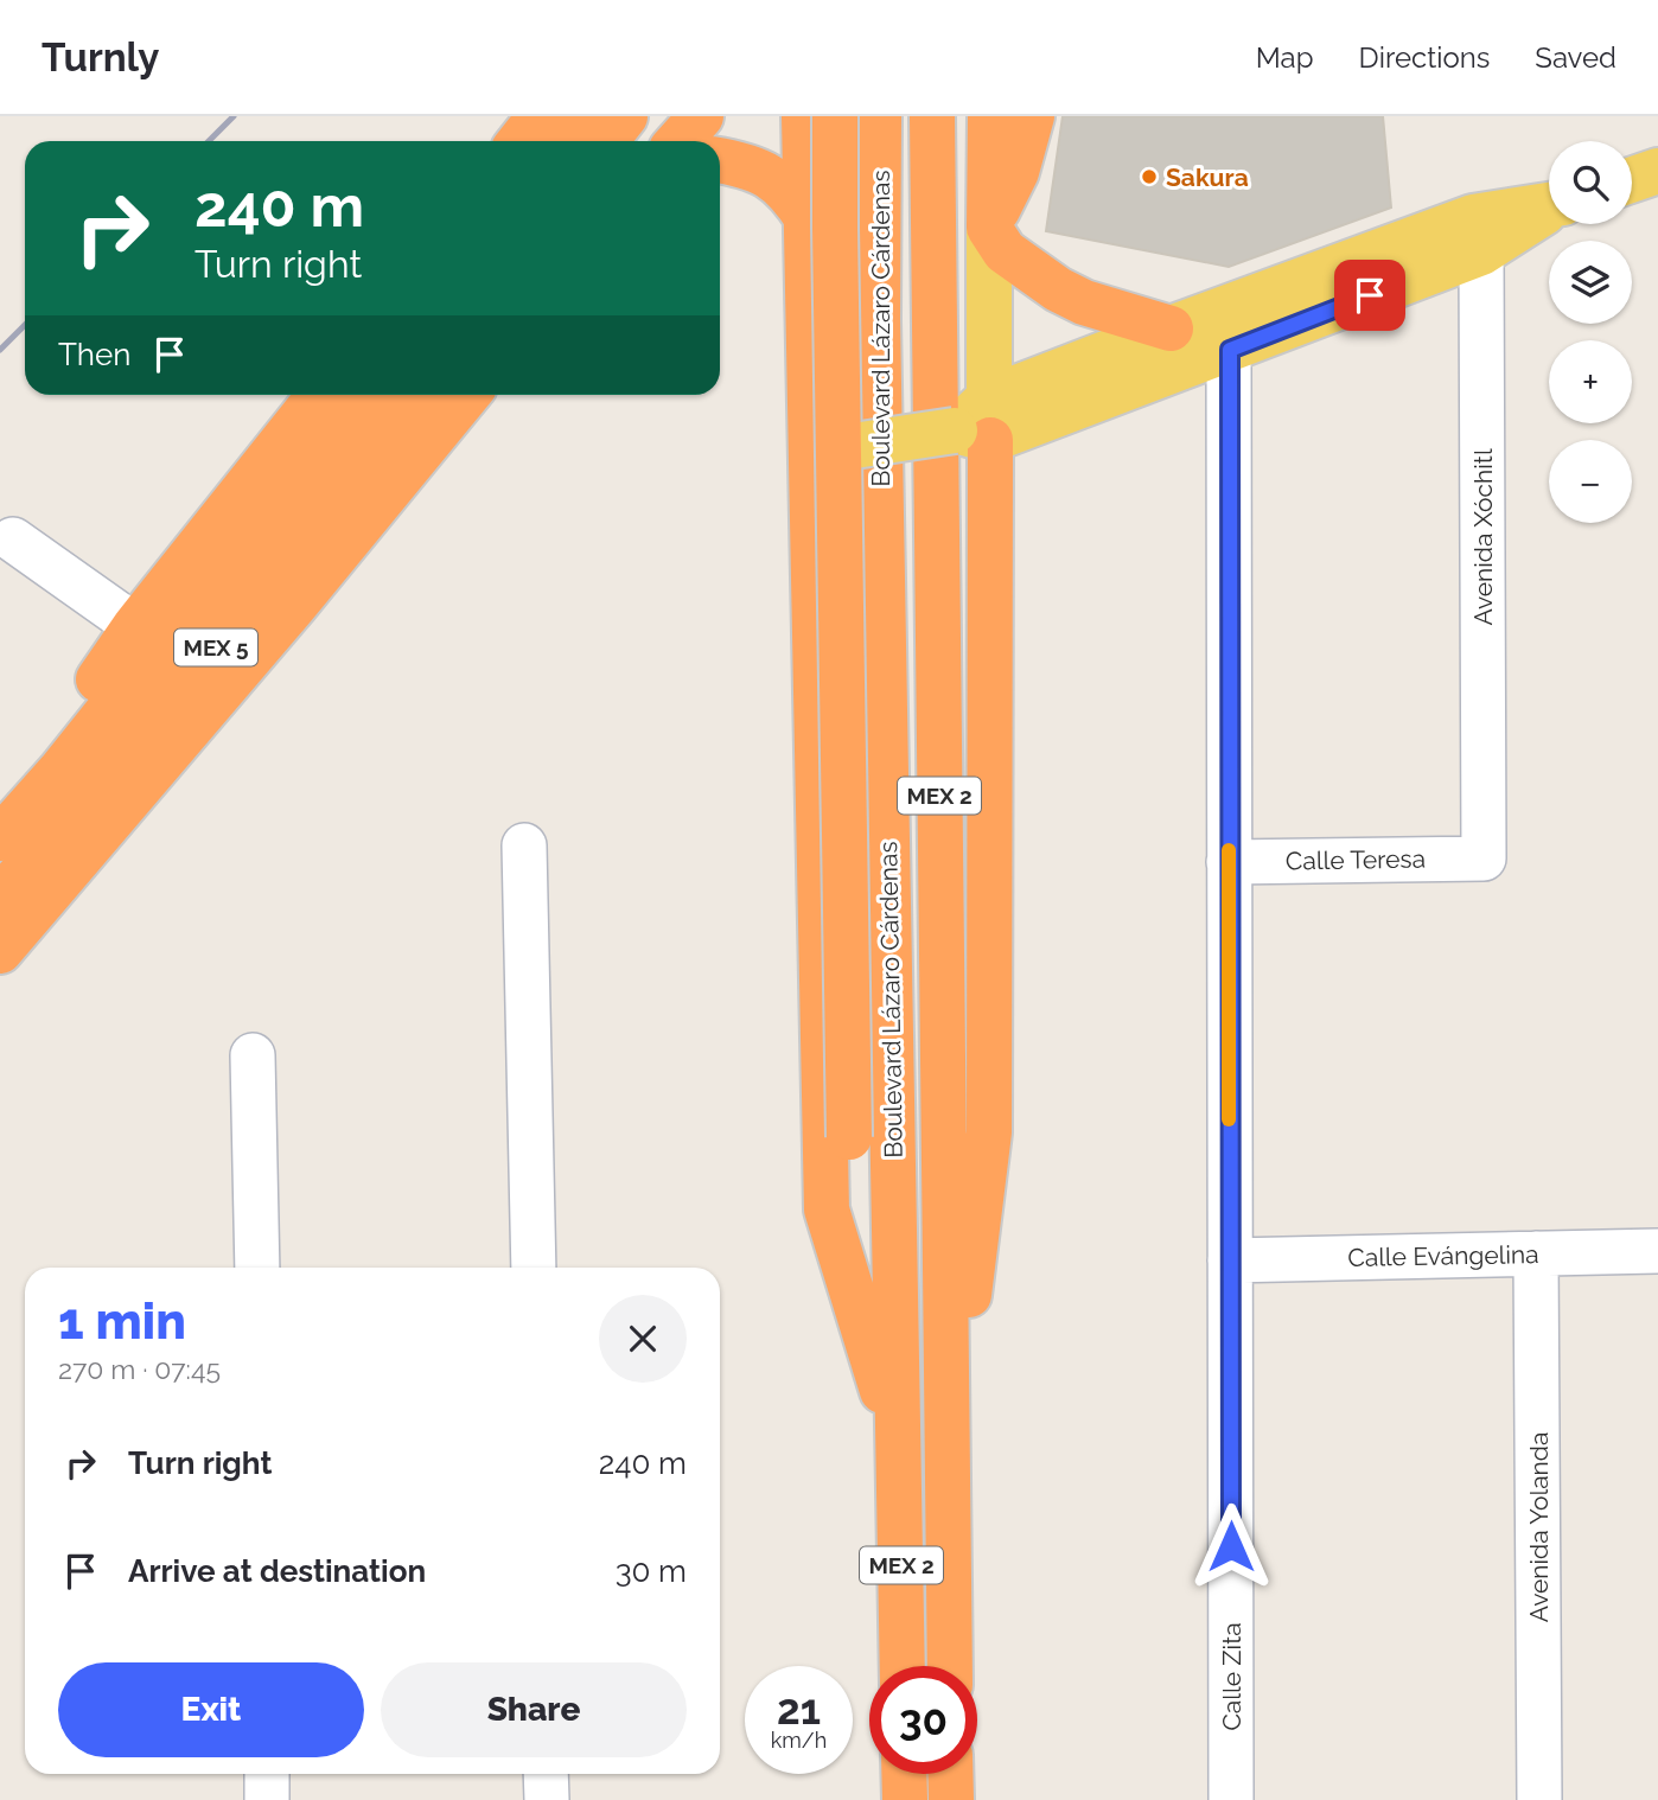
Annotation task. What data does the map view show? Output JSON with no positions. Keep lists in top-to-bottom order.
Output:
{
  "streets": {
    "highway": ["Boulevard Lázaro Cárdenas", "MEX 5", "MEX 2"],
    "street": [
      "Avenida Xóchitl",
      "Calle Teresa",
      "Calle Evángelina",
      "Avenida Yolanda",
      "Calle Zita"
    ]
  },
  "crossings": [
    ["Avenida Xóchitl", "Calle Teresa"],
    ["Calle Teresa", "Calle Zita"],
    ["Calle Evángelina", "Avenida Yolanda"],
    ["Calle Evángelina", "Calle Zita"]
  ],
  "places": ["Sakura"],
  "page": {
    "header": "Turnly",
    "nav": ["Map", "Directions", "Saved"],
    "map_buttons": ["+", "−"],
    "turn": ["240 m", "Turn right"],
    "then": "Then",
    "heading": ["1 min", "270 m · 07:45"],
    "list": [
      {
        "name": "Turn right",
        "value": "240 m"
      },
      {
        "name": "Arrive at destination",
        "value": "30 m"
      }
    ],
    "buttons": ["Exit", "Share"],
    "speed": "21 km/h",
    "limit": "30"
  }
}
